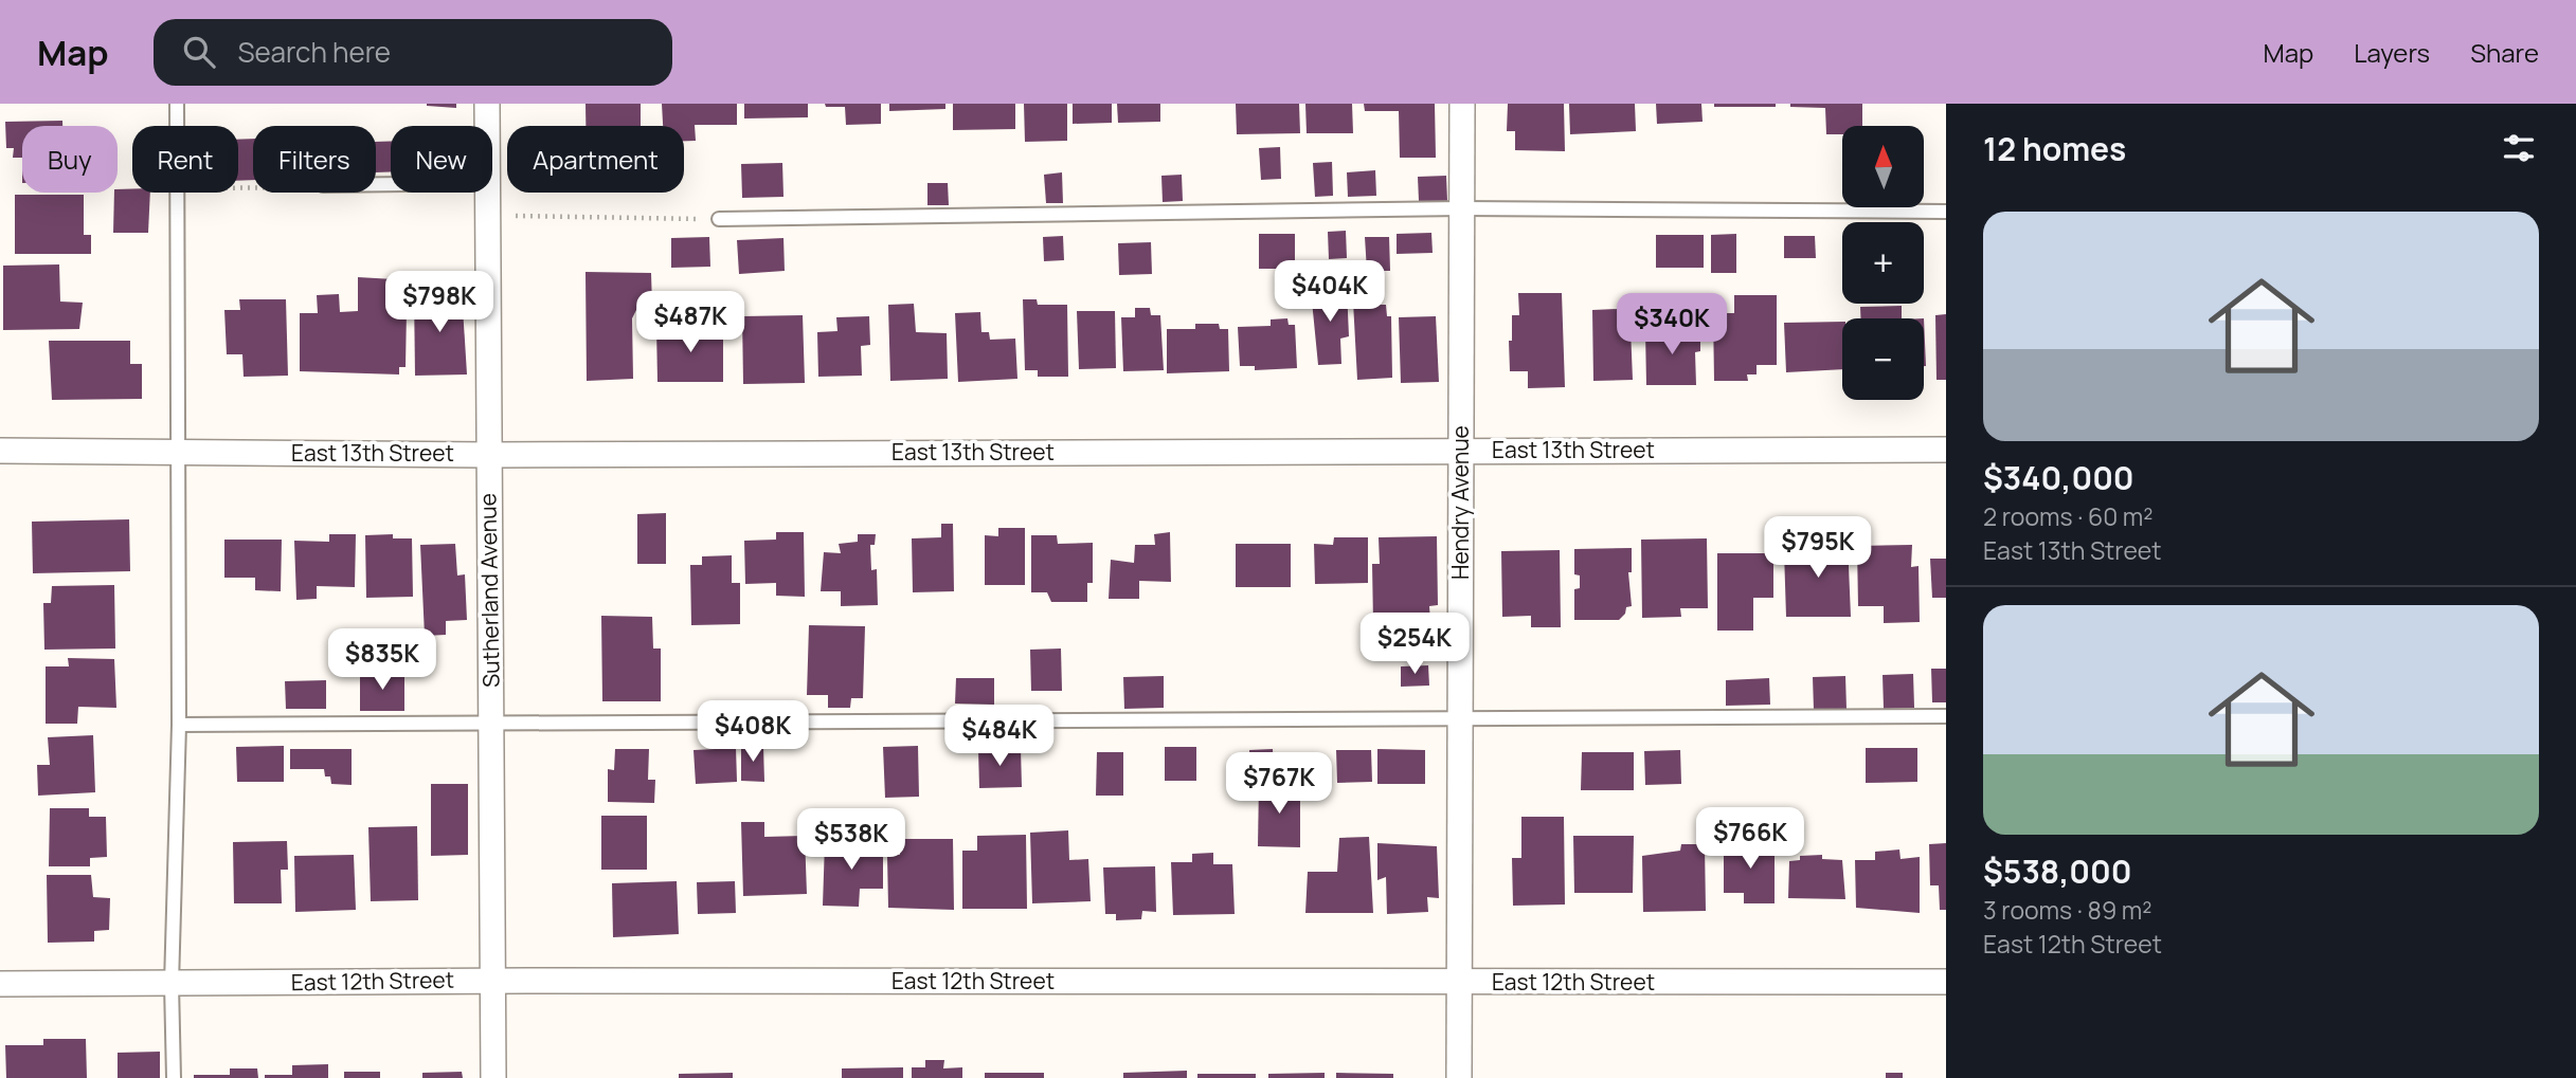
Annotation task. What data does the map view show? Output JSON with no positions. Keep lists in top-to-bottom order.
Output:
{
  "streets": {
    "street": [
      "East 13th Street",
      "Hendry Avenue",
      "Sutherland Avenue",
      "East 12th Street"
    ]
  },
  "crossings": [
    ["East 13th Street", "Hendry Avenue"],
    ["East 13th Street", "Sutherland Avenue"],
    ["Hendry Avenue", "East 12th Street"],
    ["Sutherland Avenue", "East 12th Street"]
  ],
  "north": "top",
  "page": {
    "header": "Map",
    "search": "Search here",
    "nav": ["Map", "Layers", "Share"],
    "heading": "12 homes",
    "map_buttons": ["+", "−"],
    "chip": [
      "Buy",
      "Rent",
      "Filters",
      "New",
      "Apartment"
    ],
    "list": [
      {
        "name": "$340,000",
        "note": "2 rooms · 60 m² · East 13th Street"
      },
      {
        "name": "$538,000",
        "note": "3 rooms · 89 m² · East 12th Street"
      }
    ],
    "price": [
      "$404K",
      "$798K",
      "$487K",
      "$340K",
      "$795K",
      "$254K",
      "$835K",
      "$408K",
      "$484K",
      "$767K",
      "$766K",
      "$538K"
    ]
  }
}
